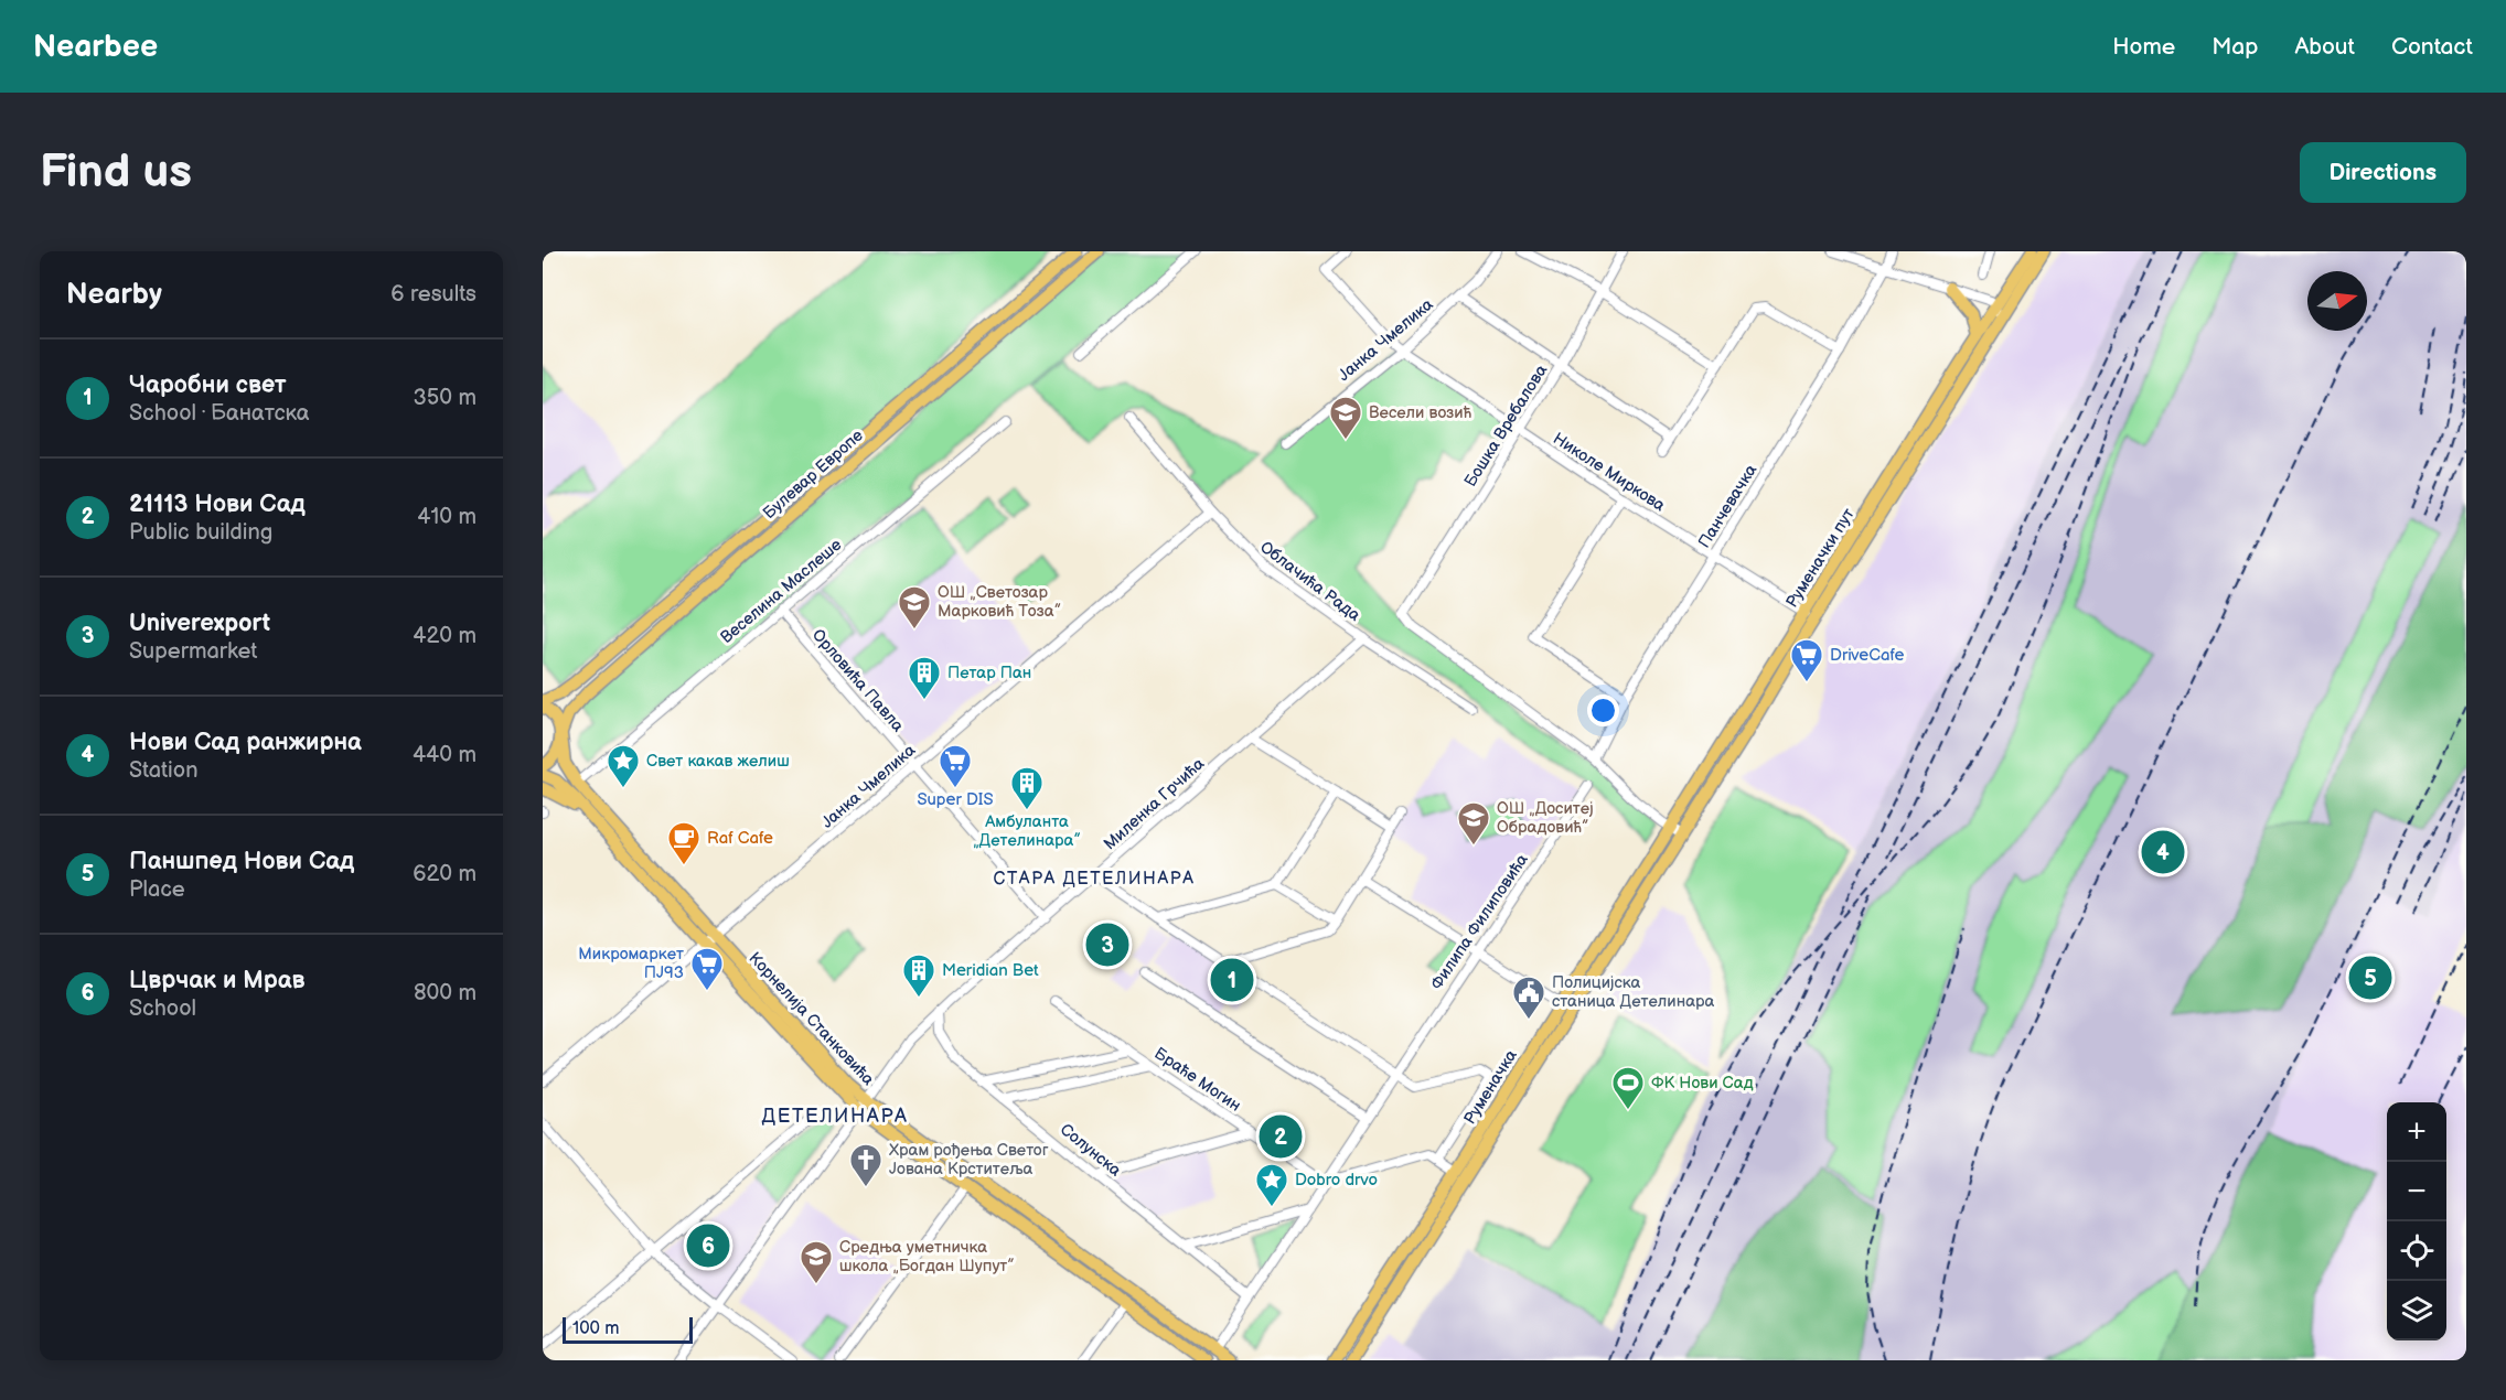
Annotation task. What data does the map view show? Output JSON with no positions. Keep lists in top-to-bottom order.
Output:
{
  "streets": {
    "main road": [
      "Булевар Европе",
      "Руменачки пут",
      "Корнелија Станковића",
      "Руменачка"
    ],
    "street": [
      "Јанка Чмелика",
      "Бошка Вребалова",
      "Николе Миркова",
      "Панчевачка",
      "Облачића Рада",
      "Веселина Маслеше",
      "Орловића Павла",
      "Миленка Грчића",
      "Филипа Филиповића",
      "Браће Могин",
      "Солунска"
    ]
  },
  "crossings": [
    ["Јанка Чмелика", "Николе Миркова"],
    ["Јанка Чмелика", "Облачића Рада"],
    ["Јанка Чмелика", "Орловића Павла"],
    ["Јанка Чмелика", "Корнелија Станковића"],
    ["Бошка Вребалова", "Николе Миркова"],
    ["Бошка Вребалова", "Панчевачка"],
    ["Николе Миркова", "Панчевачка"],
    ["Николе Миркова", "Руменачки пут"],
    ["Булевар Европе", "Корнелија Станковића"],
    ["Руменачки пут", "Руменачка"],
    ["Облачића Рада", "Миленка Грчића"],
    ["Веселина Маслеше", "Орловића Павла"],
    ["Веселина Маслеше", "Корнелија Станковића"],
    ["Орловића Павла", "Миленка Грчића"],
    ["Миленка Грчића", "Корнелија Станковића"],
    ["Миленка Грчића", "Солунска"],
    ["Филипа Филиповића", "Корнелија Станковића"],
    ["Филипа Филиповића", "Браће Могин"],
    ["Филипа Филиповића", "Руменачка"],
    ["Филипа Филиповића", "Солунска"]
  ],
  "districts": ["СТАРА ДЕТЕЛИНАРА", "ДЕТЕЛИНАРА"],
  "places": {
    "school or university": [
      "Весели возић",
      "ОШ „Светозар Марковић Тоза”",
      "ОШ „Доситеј Обрадовић”",
      "Средња уметничка школа „Богдан Шупут”"
    ],
    "supermarket": ["DriveCafe", "Super DIS", "Микромаркет ПЈ93"],
    "building": ["Петар Пан", "Амбуланта „Детелинара”", "Meridian Bet"],
    "place": ["Свет какав желиш", "Dobro drvo"],
    "cafe": ["Raf Cafe"],
    "public building": ["Полицијска станица Детелинара"],
    "sports": ["ФК Нови Сад"],
    "church": ["Храм рођења Светог Јована Крститеља"]
  },
  "scale_bar": "100 m",
  "north": "right",
  "page": {
    "header": "Nearbee",
    "nav": [
      "Home",
      "Map",
      "About",
      "Contact"
    ],
    "buttons": "Directions",
    "title": "Find us",
    "heading": ["Nearby", "6 results"],
    "list": [
      {
        "mark": "1",
        "name": "Чаробни свет",
        "note": "School · Банатска",
        "value": "350 m"
      },
      {
        "mark": "2",
        "name": "21113 Нови Сад",
        "note": "Public building",
        "value": "410 m"
      },
      {
        "mark": "3",
        "name": "Univerexport",
        "note": "Supermarket",
        "value": "420 m"
      },
      {
        "mark": "4",
        "name": "Нови Сад ранжирна",
        "note": "Station",
        "value": "440 m"
      },
      {
        "mark": "5",
        "name": "Паншпед Нови Сад",
        "note": "Place",
        "value": "620 m"
      },
      {
        "mark": "6",
        "name": "Цврчак и Мрав",
        "note": "School",
        "value": "800 m"
      }
    ],
    "pins": [
      "4",
      "3",
      "5",
      "1",
      "2",
      "6"
    ],
    "map_buttons": ["+", "−"],
    "scale": "100 m"
  }
}
